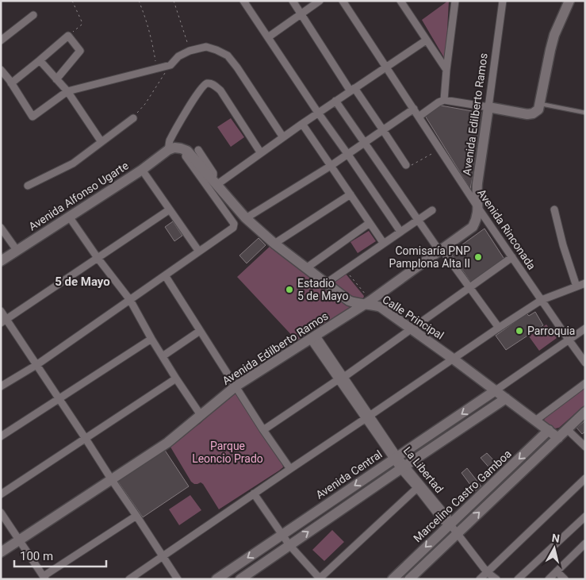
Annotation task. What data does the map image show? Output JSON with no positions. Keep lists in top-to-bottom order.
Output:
{
  "streets": {
    "street": [
      "Avenida Edilberto Ramos",
      "Avenida Alfonso Ugarte",
      "Avenida Rinconada",
      "Calle Principal",
      "La Libertad",
      "Avenida Central",
      "Marcelino Castro Gamboa"
    ]
  },
  "crossings": [
    ["Avenida Edilberto Ramos", "Avenida Rinconada"],
    ["Avenida Edilberto Ramos", "Calle Principal"],
    ["Avenida Edilberto Ramos", "La Libertad"],
    ["Calle Principal", "Avenida Central"],
    ["Calle Principal", "Marcelino Castro Gamboa"],
    ["La Libertad", "Avenida Central"],
    ["La Libertad", "Marcelino Castro Gamboa"]
  ],
  "districts": ["5 de Mayo"],
  "parks": ["Parque Leoncio Prado"],
  "places": ["Comisaría PNP Pamplona Alta II", "Estadio 5 de Mayo", "Parroquia"],
  "scale_bar": "100 m",
  "north": "top"
}
